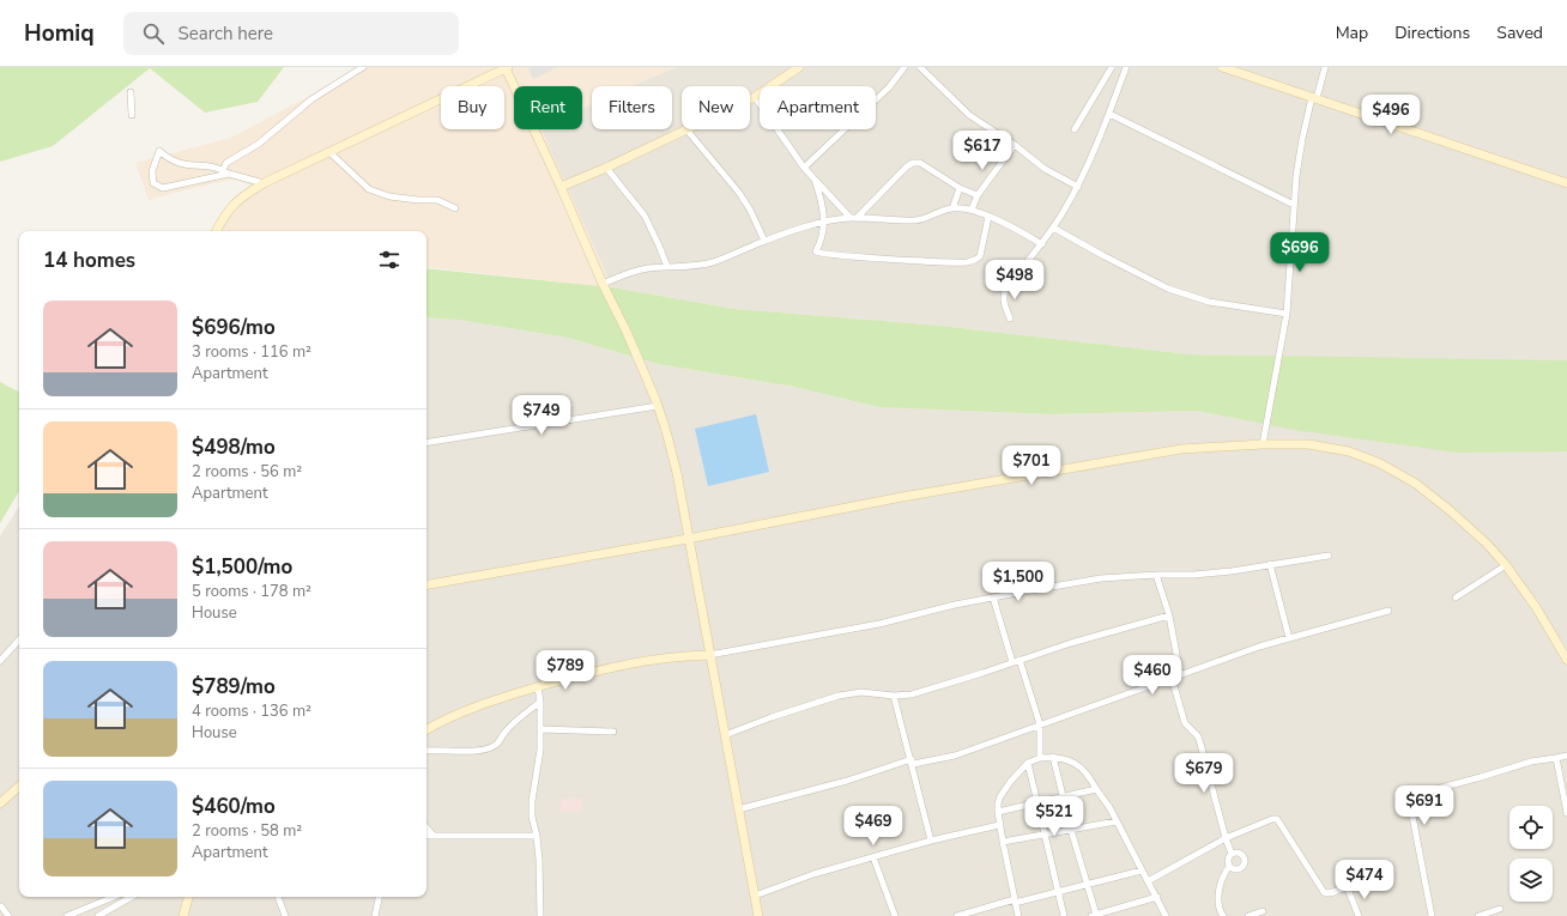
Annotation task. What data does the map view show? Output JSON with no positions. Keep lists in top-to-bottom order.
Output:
{
  "page": {
    "header": "Homiq",
    "search": "Search here",
    "nav": ["Map", "Directions", "Saved"],
    "chip": [
      "Buy",
      "Rent",
      "Filters",
      "New",
      "Apartment"
    ],
    "price": [
      "$496",
      "$617",
      "$696",
      "$498",
      "$749",
      "$701",
      "$1,500",
      "$789",
      "$460",
      "$679",
      "$691",
      "$521",
      "$469",
      "$474"
    ],
    "heading": "14 homes",
    "list": [
      {
        "name": "$696/mo",
        "note": "3 rooms · 116 m² · Apartment"
      },
      {
        "name": "$498/mo",
        "note": "2 rooms · 56 m² · Apartment"
      },
      {
        "name": "$1,500/mo",
        "note": "5 rooms · 178 m² · House"
      },
      {
        "name": "$789/mo",
        "note": "4 rooms · 136 m² · House"
      },
      {
        "name": "$460/mo",
        "note": "2 rooms · 58 m² · Apartment"
      }
    ]
  }
}
